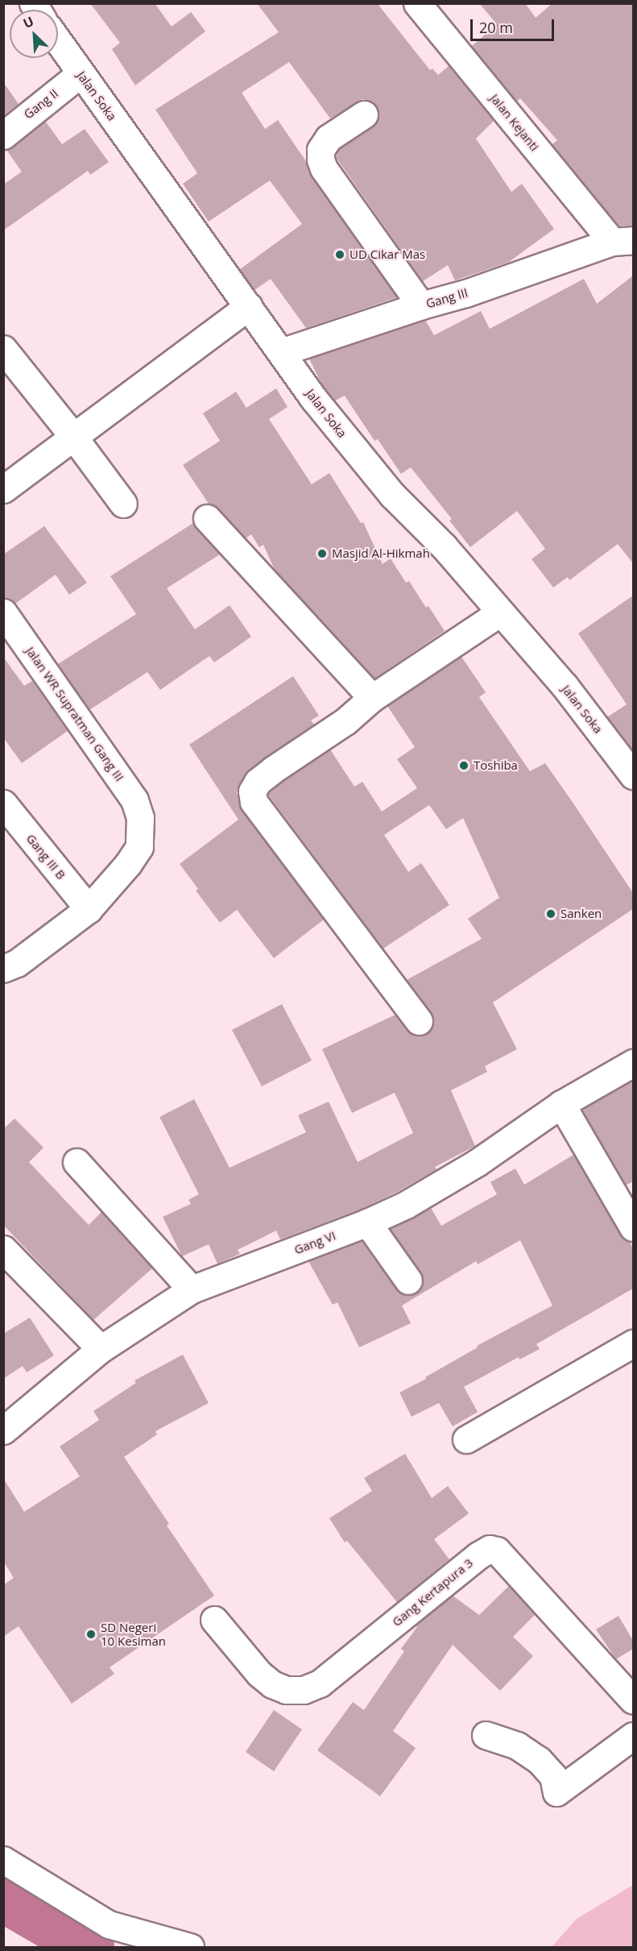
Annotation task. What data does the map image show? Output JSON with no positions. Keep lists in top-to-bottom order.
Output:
{
  "streets": {
    "street": [
      "Jalan Soka",
      "Gang II",
      "Jalan Kejanti",
      "Gang III",
      "Jalan WR Supratman Gang III",
      "Gang III B",
      "Gang VI",
      "Gang Kertapura 3"
    ]
  },
  "crossings": [
    ["Jalan Soka", "Gang II"],
    ["Jalan Soka", "Gang III"],
    ["Jalan Kejanti", "Gang III"],
    ["Jalan WR Supratman Gang III", "Gang III B"]
  ],
  "places": [
    "UD Cikar Mas",
    "Masjid Al-Hikmah",
    "Toshiba",
    "Sanken",
    "SD Negeri 10 Kesiman"
  ],
  "scale_bar": "20 m",
  "north": "top left"
}
